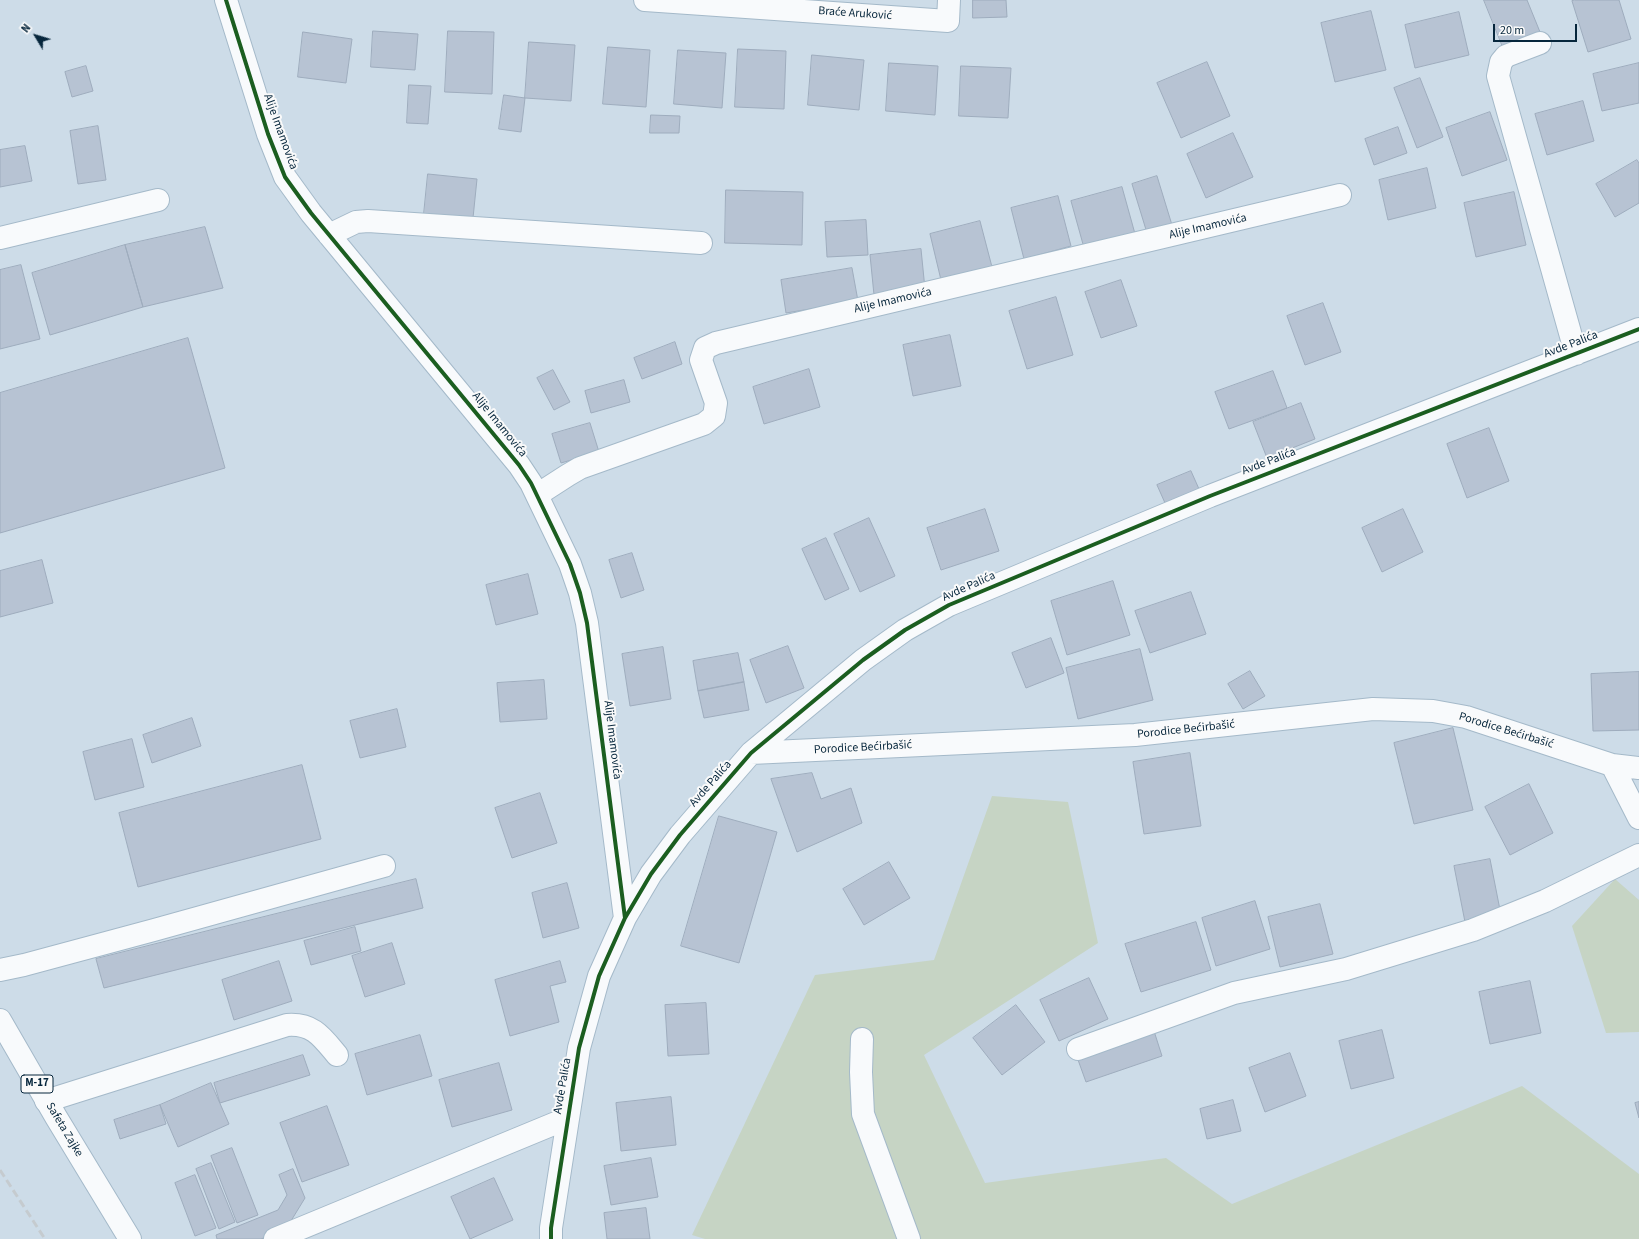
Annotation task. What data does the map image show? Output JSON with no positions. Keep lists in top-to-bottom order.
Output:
{
  "streets": {
    "street": [
      "Braće Aruković",
      "Alije Imamovića",
      "Avde Palića",
      "Porodice Bećirbašić",
      "M-17",
      "Safeta Zajke"
    ]
  },
  "crossings": [
    ["Alije Imamovića", "Avde Palića"],
    ["Avde Palića", "Porodice Bećirbašić"]
  ],
  "scale_bar": "20 m",
  "north": "top left"
}
